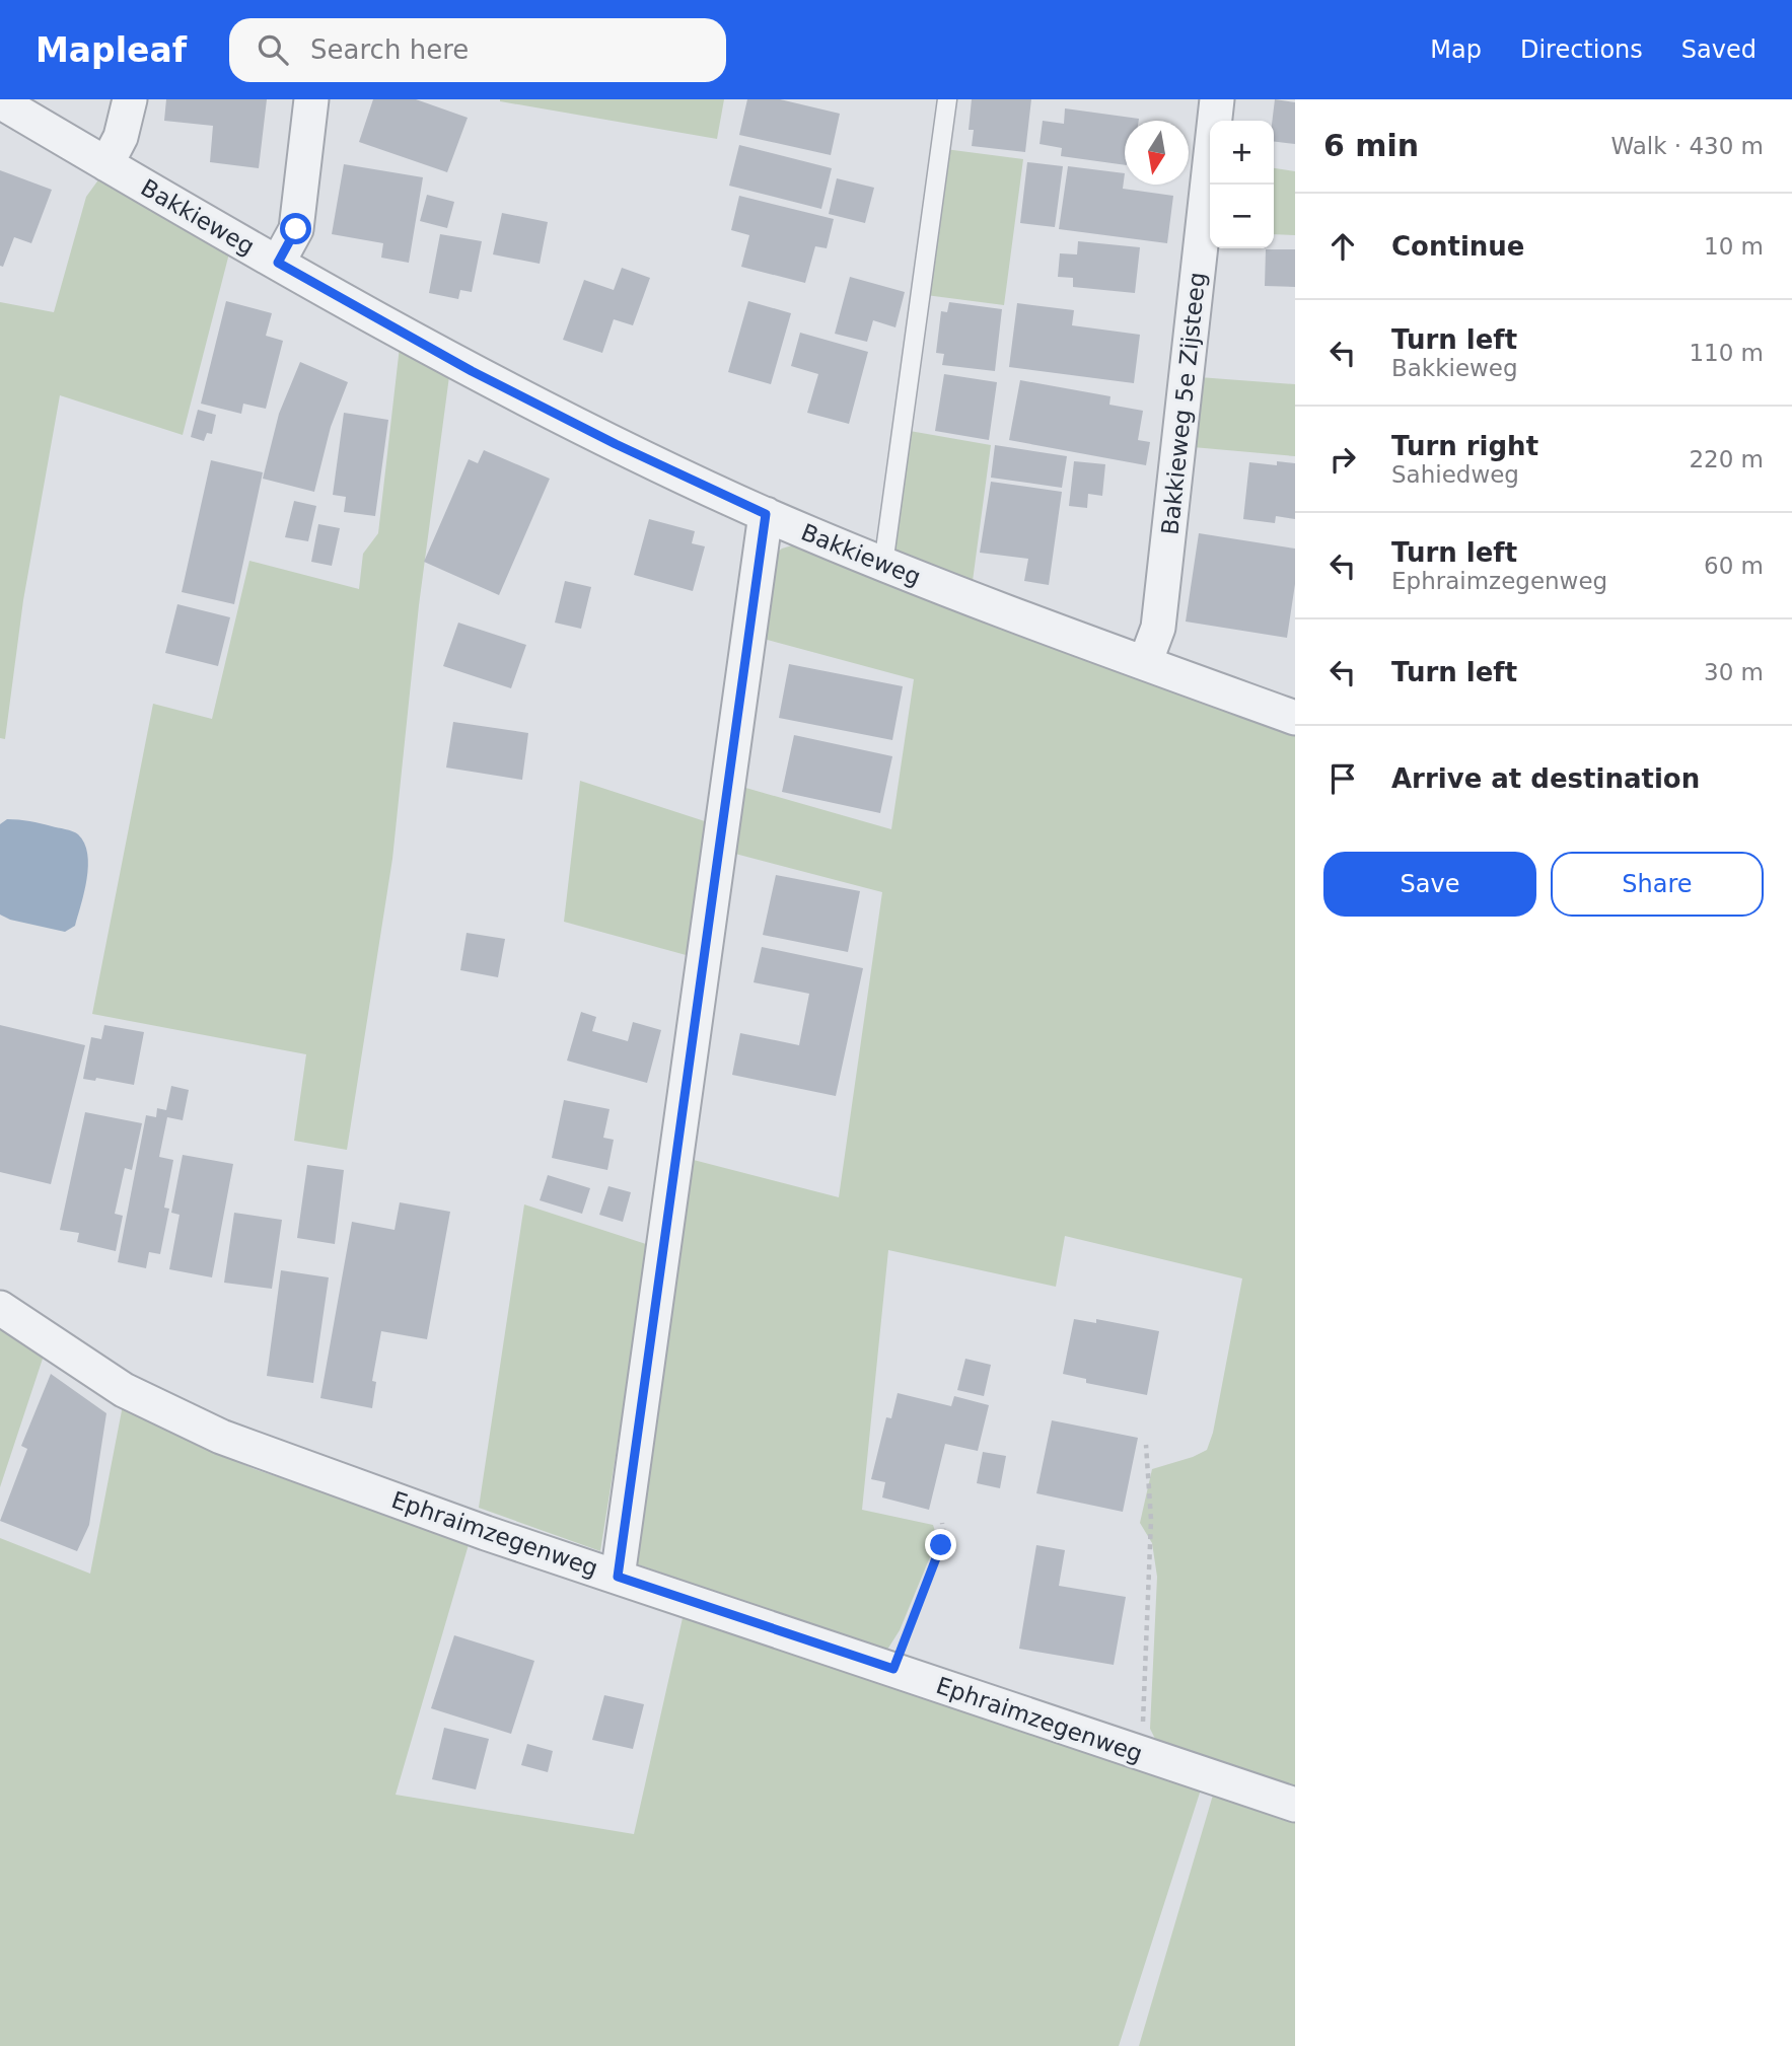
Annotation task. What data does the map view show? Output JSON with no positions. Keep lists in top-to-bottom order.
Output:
{
  "streets": {
    "street": ["Bakkieweg", "Bakkieweg 5e Zijsteeg", "Ephraimzegenweg"]
  },
  "crossings": [
    ["Bakkieweg", "Bakkieweg 5e Zijsteeg"]
  ],
  "north": "bottom",
  "page": {
    "header": "Mapleaf",
    "search": "Search here",
    "nav": ["Map", "Directions", "Saved"],
    "heading": ["6 min", "Walk · 430 m"],
    "map_buttons": ["+", "−"],
    "list": [
      ["Continue", "10 m"],
      ["Turn left", "Bakkieweg", "110 m"],
      ["Turn right", "Sahiedweg", "220 m"],
      ["Turn left", "Ephraimzegenweg", "60 m"],
      ["Turn left", "30 m"],
      "Arrive at destination"
    ],
    "buttons": ["Save", "Share"]
  }
}
